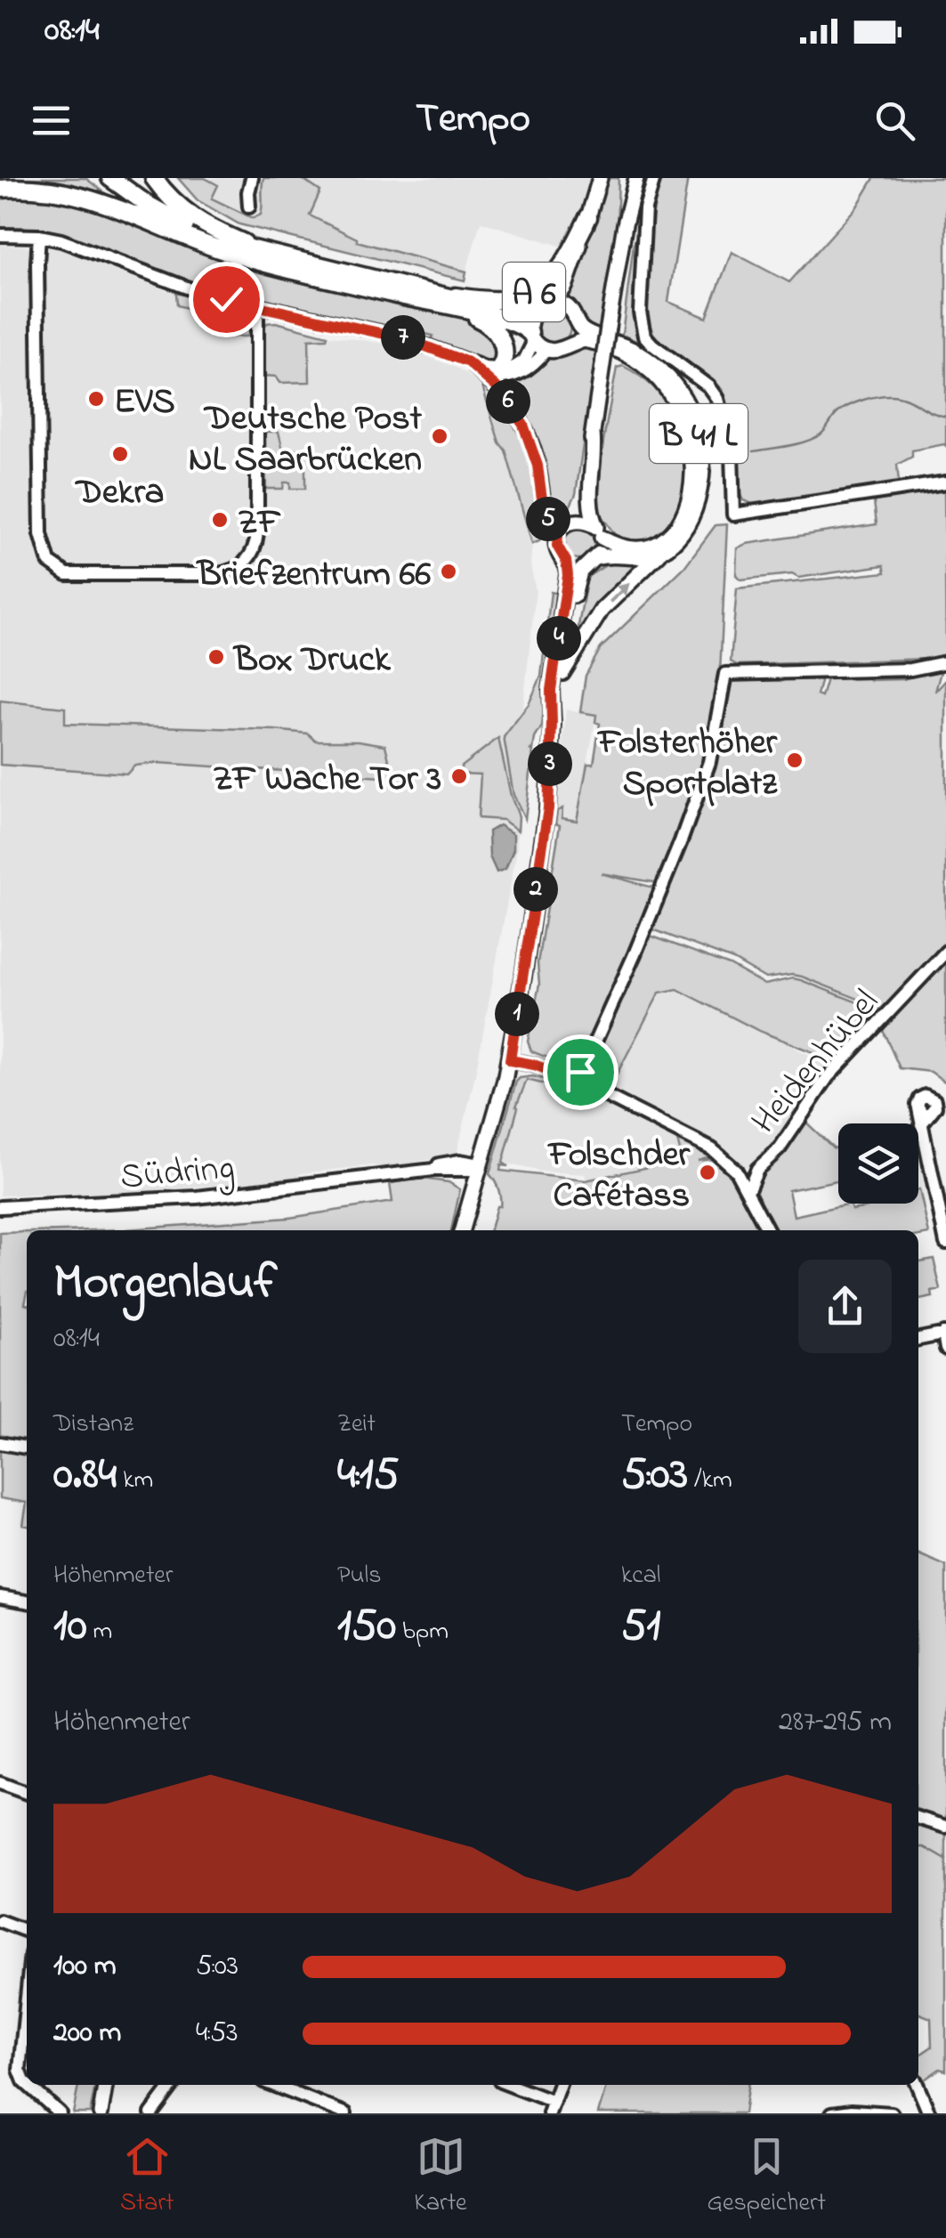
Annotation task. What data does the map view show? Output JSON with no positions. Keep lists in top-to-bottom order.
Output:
{
  "streets": {
    "highway": ["A 6"],
    "main road": ["B 41 L"],
    "street": ["Heidenhübel", "Südring"]
  },
  "places": [
    "EVS",
    "Deutsche Post NL Saarbrücken",
    "Dekra",
    "ZF",
    "Briefzentrum 66",
    "Box Druck",
    "Folsterhöher Sportplatz",
    "ZF Wache Tor 3",
    "Folschder Cafétass"
  ],
  "page": {
    "status": "08:14",
    "header": "Tempo",
    "pins": [
      "7",
      "6",
      "5",
      "4",
      "3",
      "2",
      "1"
    ],
    "heading": ["Morgenlauf", "08:14"],
    "stats": [
      ["Distanz", "0.84 km"],
      ["Zeit", "4:15"],
      ["Tempo", "5:03 /km"],
      ["Höhenmeter", "10 m"],
      ["Puls", "150 bpm"],
      ["kcal", "51"]
    ],
    "chart": ["Höhenmeter", "287–295 m"],
    "list": [
      {
        "name": "100 m",
        "note": "5:03"
      },
      {
        "name": "200 m",
        "note": "4:53"
      }
    ],
    "tabs": ["Start", "Karte", "Gespeichert"]
  }
}
